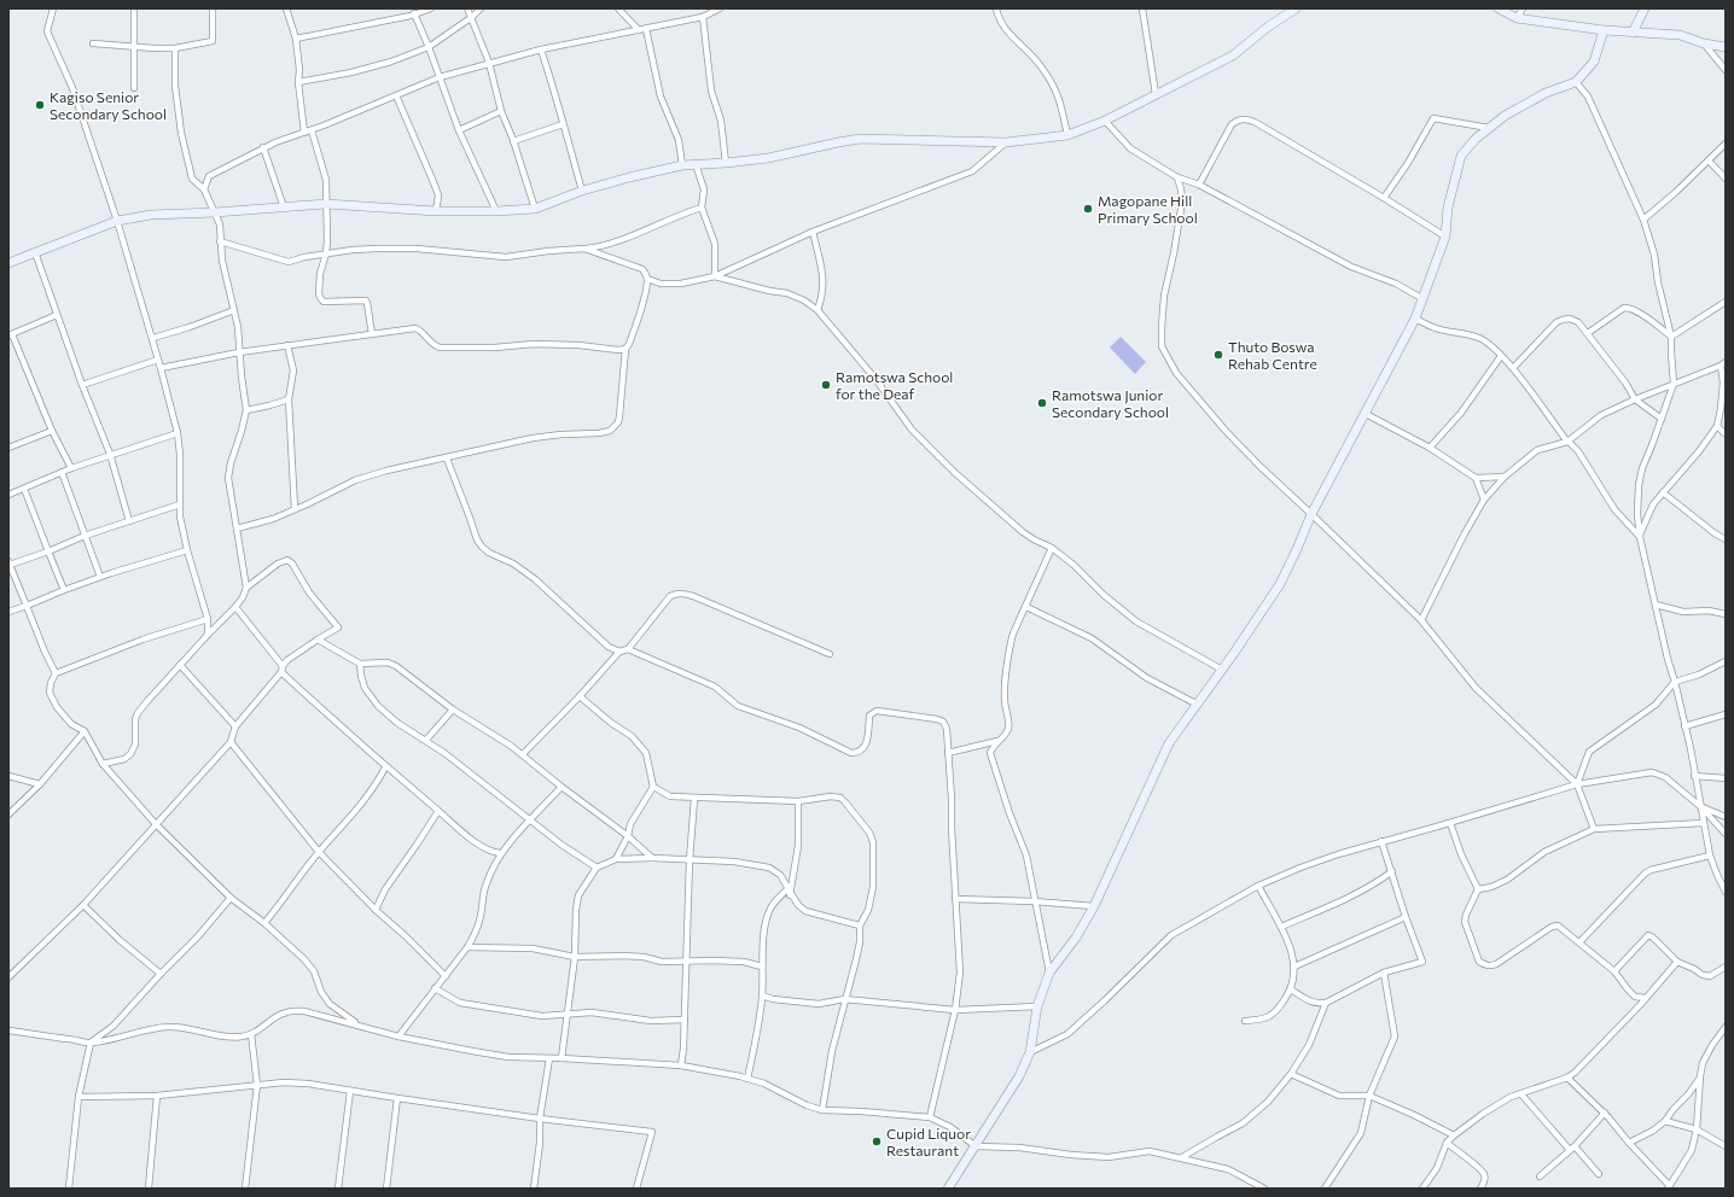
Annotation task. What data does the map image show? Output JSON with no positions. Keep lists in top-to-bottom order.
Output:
{
  "places": [
    "Kagiso Senior Secondary School",
    "Magopane Hill Primary School",
    "Thuto Boswa Rehab Centre",
    "Ramotswa School for the Deaf",
    "Ramotswa Junior Secondary School",
    "Cupid Liquor Restaurant"
  ]
}
